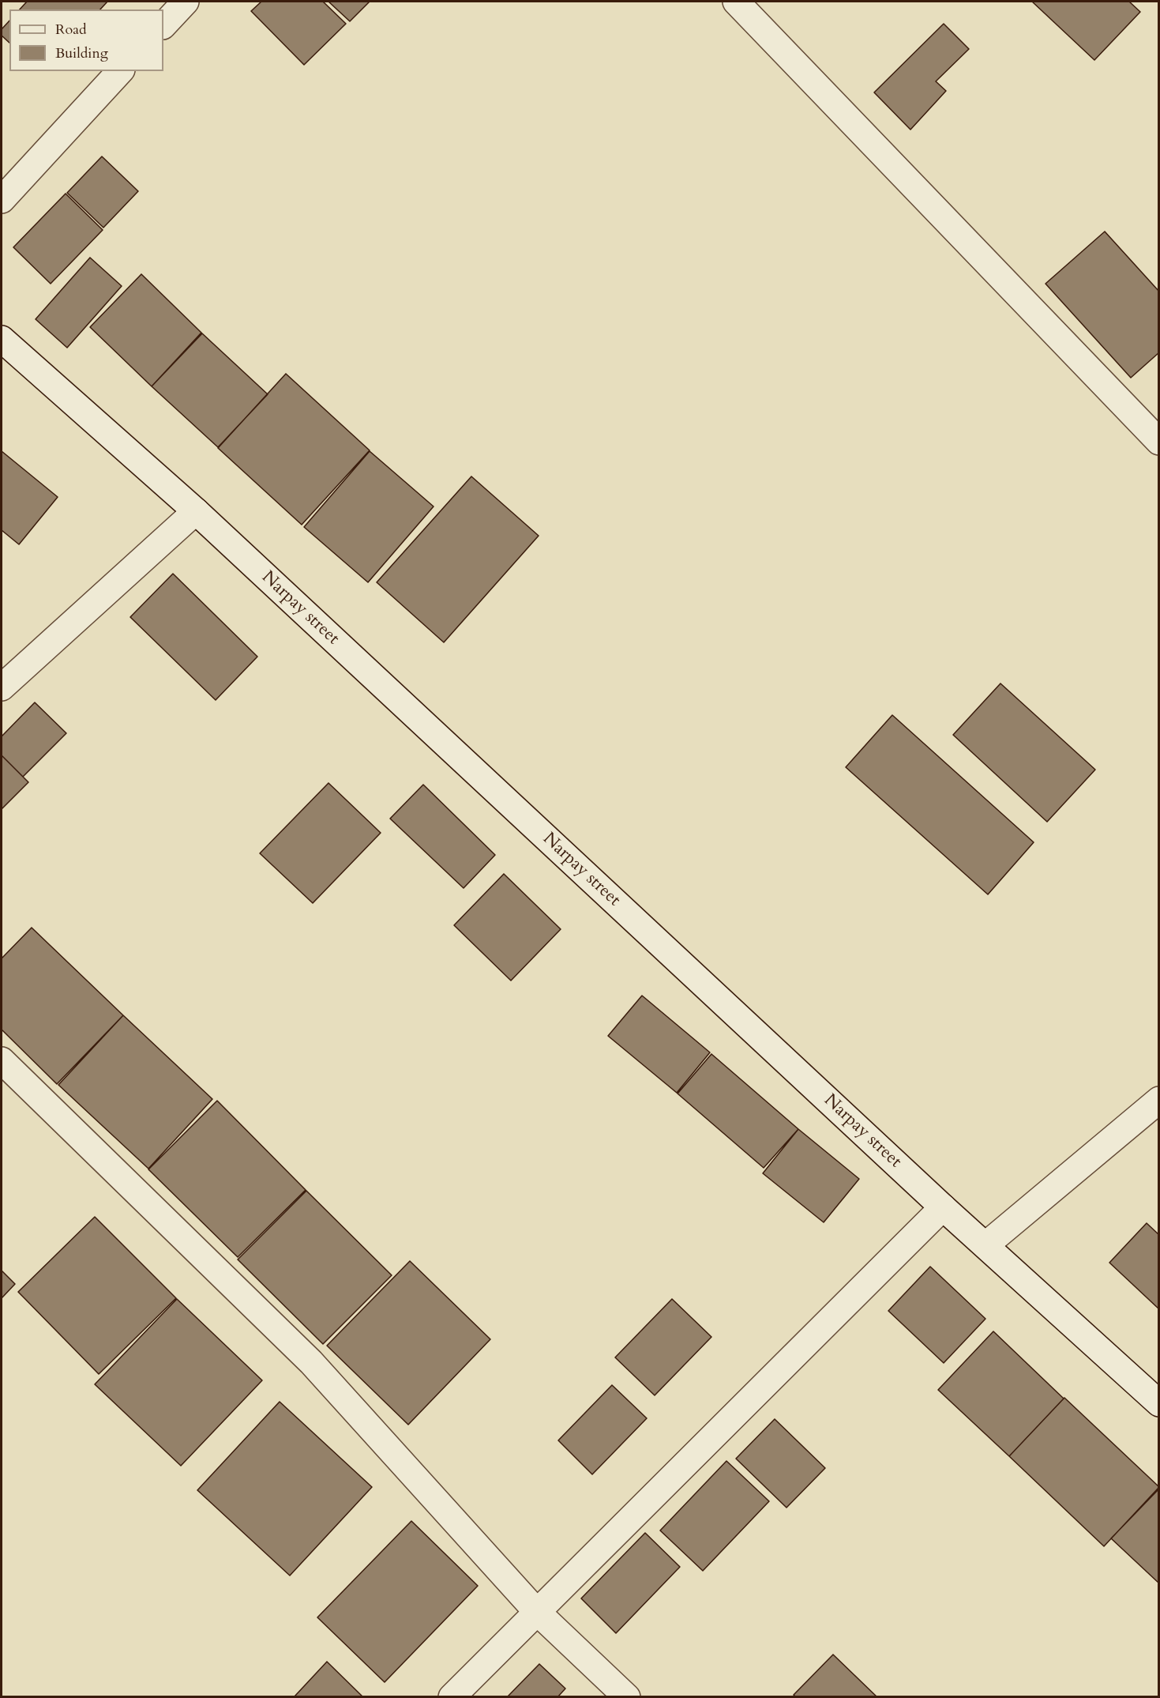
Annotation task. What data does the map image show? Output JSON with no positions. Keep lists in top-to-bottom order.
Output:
{
  "streets": {
    "street": ["Narpay street"]
  },
  "legend": ["Road", "Building"]
}
